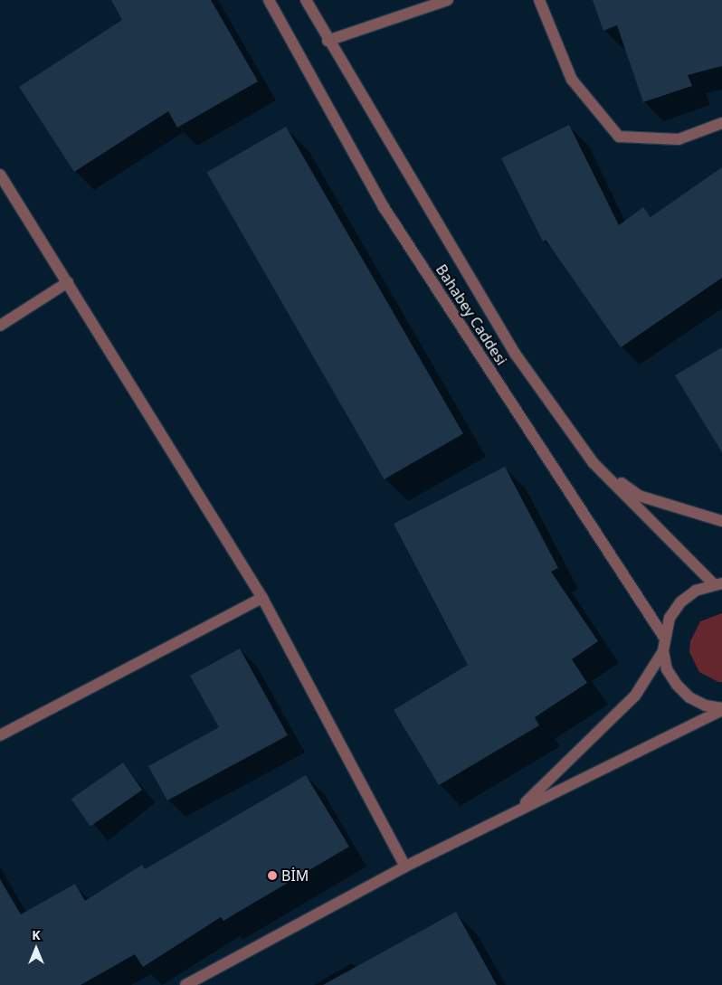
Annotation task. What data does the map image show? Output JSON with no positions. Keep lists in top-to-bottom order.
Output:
{
  "streets": {
    "street": ["Bahabey Caddesi"]
  },
  "places": ["BİM"],
  "north": "top"
}
